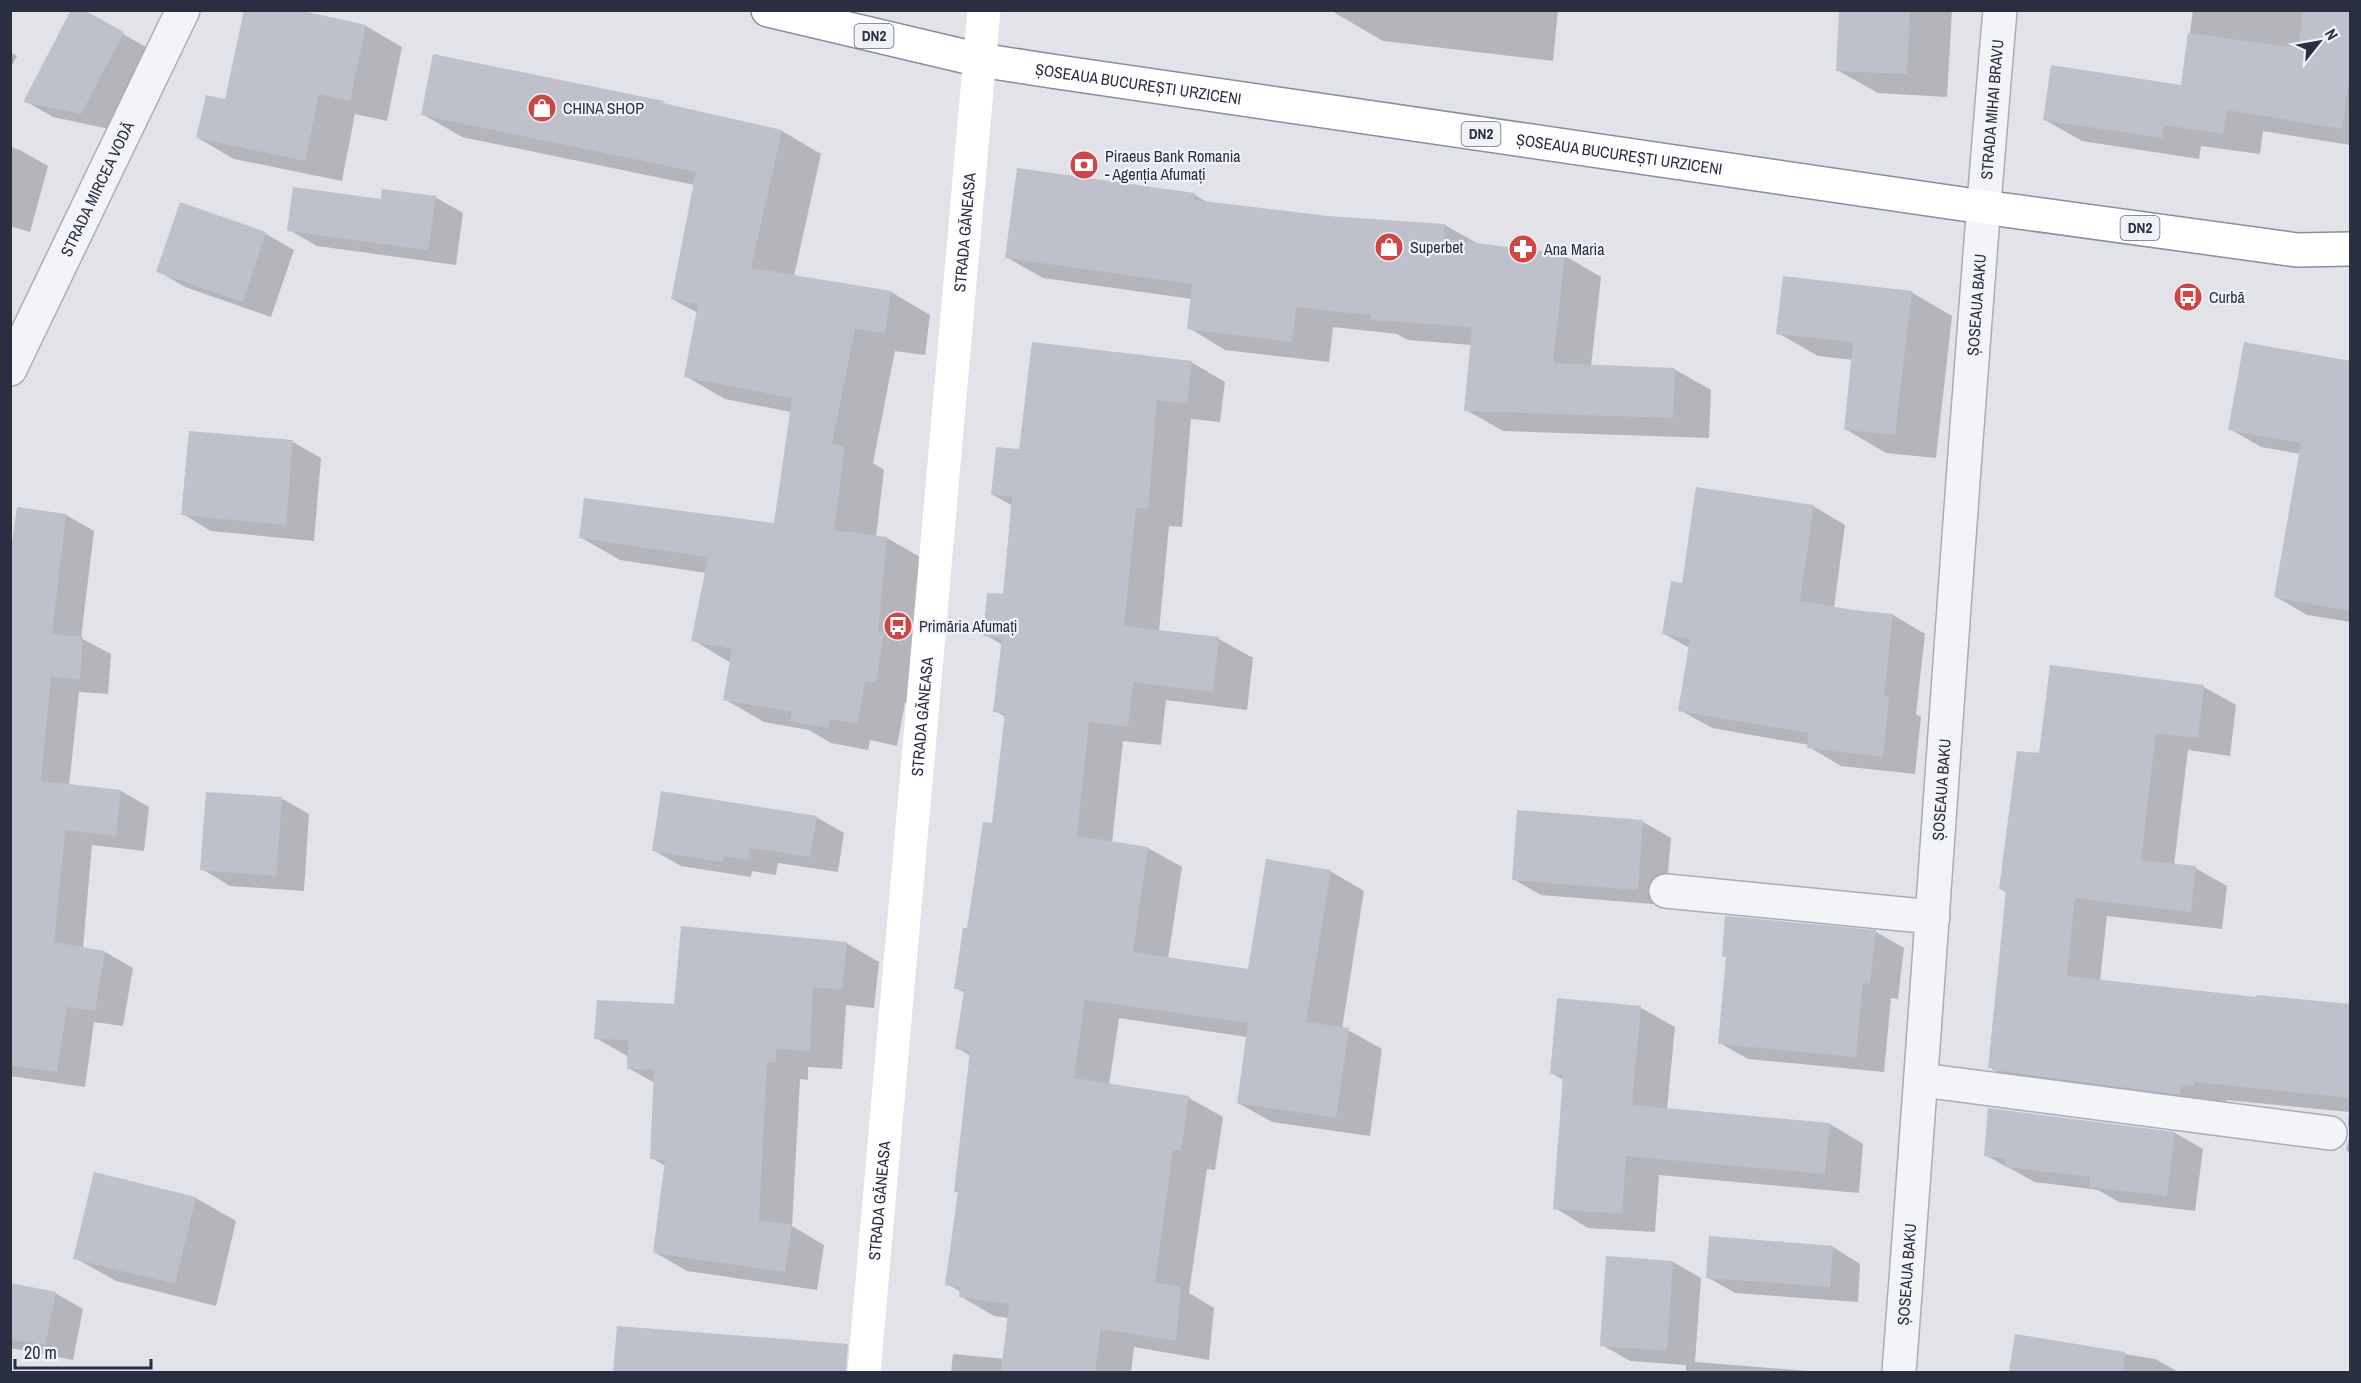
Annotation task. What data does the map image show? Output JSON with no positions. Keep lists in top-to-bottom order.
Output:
{
  "streets": {
    "main road": ["DN2", "ȘOSEAUA BUCUREȘTI URZICENI", "STRADA GĂNEASA"],
    "street": ["STRADA MIHAI BRAVU", "STRADA MIRCEA VODĂ", "ȘOSEAUA BAKU"]
  },
  "crossings": [
    ["ȘOSEAUA BUCUREȘTI URZICENI", "STRADA MIHAI BRAVU"],
    ["ȘOSEAUA BUCUREȘTI URZICENI", "STRADA GĂNEASA"],
    ["ȘOSEAUA BUCUREȘTI URZICENI", "ȘOSEAUA BAKU"],
    ["STRADA MIHAI BRAVU", "ȘOSEAUA BAKU"]
  ],
  "places": {
    "shop": ["CHINA SHOP", "Superbet"],
    "bank": ["Piraeus Bank Romania - Agenția Afumați"],
    "pharmacy": ["Ana Maria"],
    "bus stop": ["Curbă", "Primăria Afumați"]
  },
  "scale_bar": "20 m",
  "north": "top right"
}
